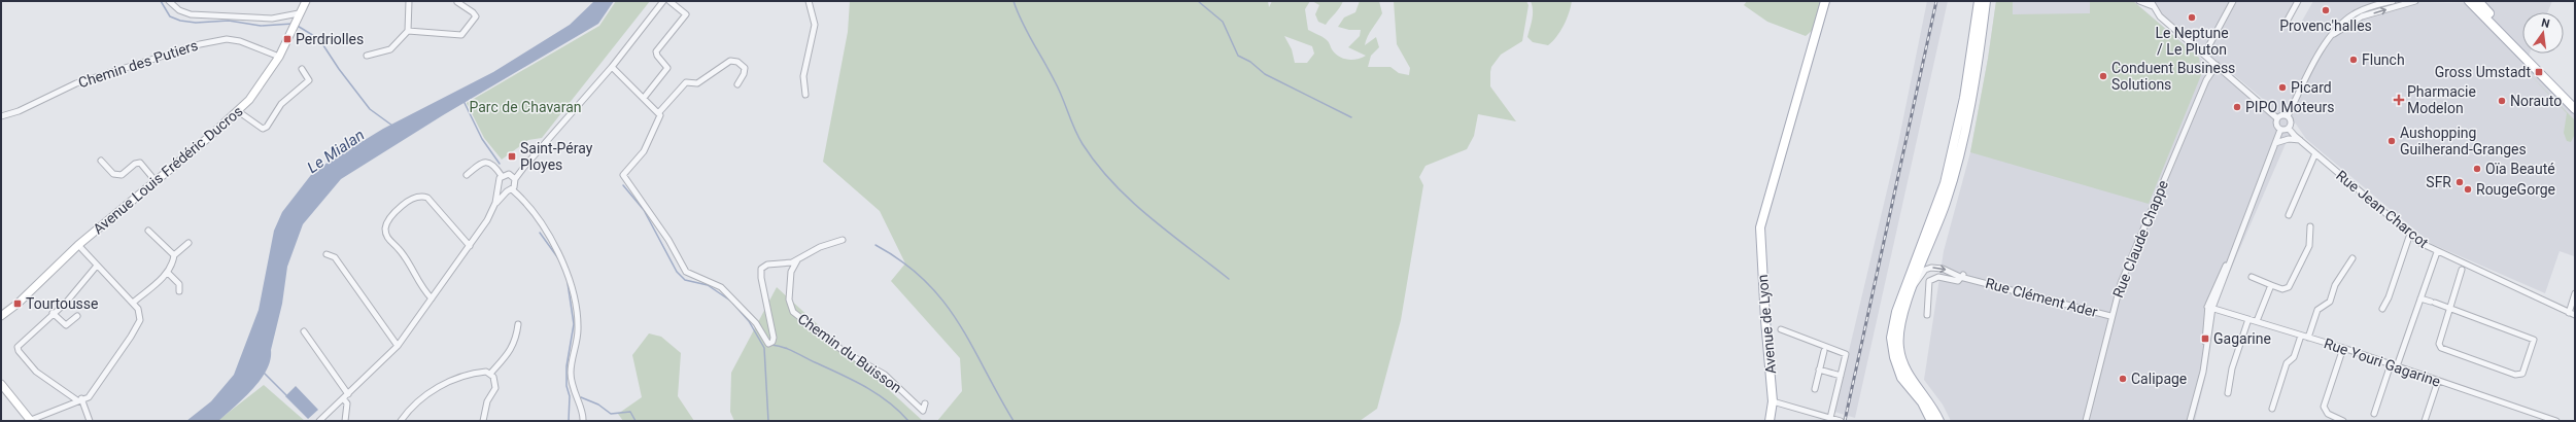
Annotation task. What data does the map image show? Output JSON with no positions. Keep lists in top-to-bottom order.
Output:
{
  "streets": {
    "main road": ["Avenue Louis Frédéric Ducros", "Avenue de Lyon"],
    "street": [
      "Chemin des Putiers",
      "Rue Jean Charcot",
      "Rue Claude Chappe",
      "Rue Clément Ader",
      "Chemin du Buisson",
      "Rue Youri Gagarine"
    ]
  },
  "crossings": [
    ["Chemin des Putiers", "Avenue Louis Frédéric Ducros"],
    ["Rue Claude Chappe", "Rue Clément Ader"]
  ],
  "water": ["Le Mialan"],
  "parks": ["Parc de Chavaran"],
  "places": {
    "other": [
      "Provenc'halles",
      "Le Neptune / Le Pluton",
      "Flunch",
      "Conduent Business Solutions",
      "Picard",
      "Norauto",
      "PIPO Moteurs",
      "Aushopping Guilherand-Granges",
      "Oïa Beauté",
      "SFR",
      "RougeGorge",
      "Calipage"
    ],
    "transit": [
      "Perdriolles",
      "Gross Umstadt",
      "Saint-Péray Ployes",
      "Tourtousse",
      "Gagarine"
    ],
    "health": ["Pharmacie Modelon"]
  },
  "north": "top"
}
